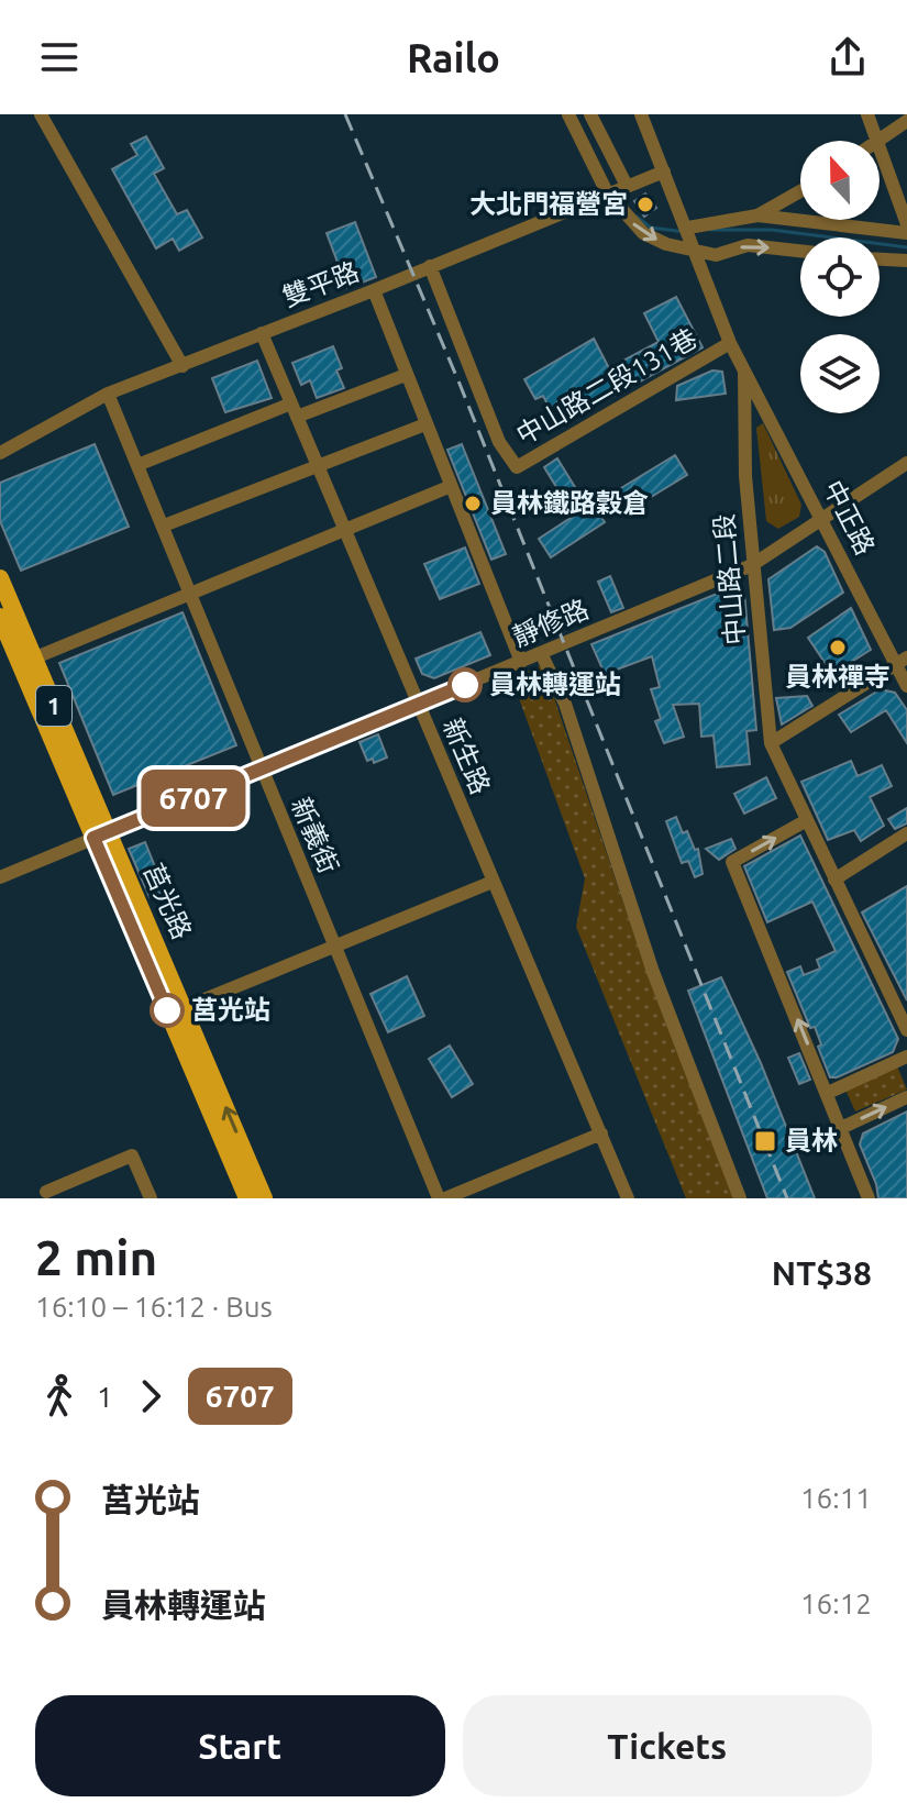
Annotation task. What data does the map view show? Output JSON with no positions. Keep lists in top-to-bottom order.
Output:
{
  "streets": {
    "main road": ["1", "莒光路"],
    "street": [
      "雙平路",
      "中山路二段131巷",
      "中正路",
      "中山路二段",
      "靜修路",
      "新生路",
      "新義街"
    ]
  },
  "crossings": [
    ["雙平路", "中山路二段131巷"],
    ["雙平路", "中山路二段"],
    ["雙平路", "新生路"],
    ["雙平路", "新義街"],
    ["中山路二段131巷", "中山路二段"],
    ["中正路", "中山路二段"],
    ["中正路", "靜修路"],
    ["中山路二段", "靜修路"],
    ["靜修路", "新生路"],
    ["靜修路", "新義街"],
    ["靜修路", "莒光路"]
  ],
  "places": {
    "other": [
      "大北門福營宮",
      "員林鐵路穀倉",
      "員林禪寺",
      "員林轉運站",
      "莒光站"
    ],
    "transit": ["員林"]
  },
  "lines": ["bus line 6707"],
  "north": "top",
  "page": {
    "header": "Railo",
    "on_map": "6707",
    "heading": ["2 min", "16:10 – 16:12 · Bus", "NT$38"],
    "legs": ["1", "6707"],
    "list": [
      {
        "name": "莒光站",
        "value": "16:11"
      },
      {
        "name": "員林轉運站",
        "value": "16:12"
      }
    ],
    "buttons": ["Start", "Tickets"]
  }
}
